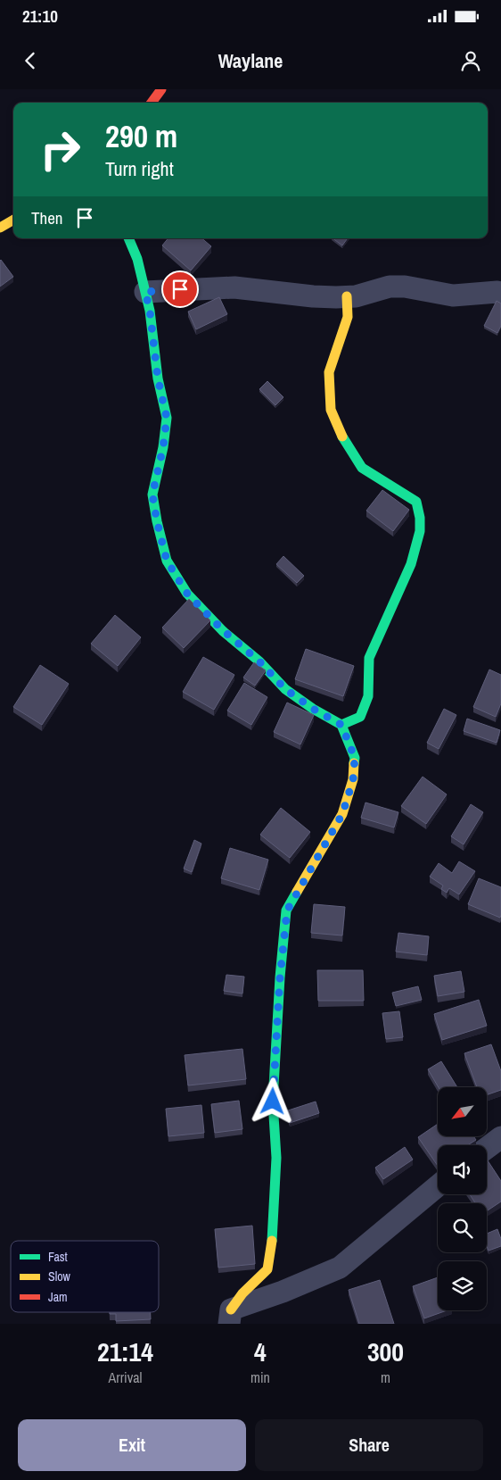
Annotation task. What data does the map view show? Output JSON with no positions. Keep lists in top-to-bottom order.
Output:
{
  "legend": ["Fast", "Slow", "Jam"],
  "north": "bottom left",
  "page": {
    "status": "21:10",
    "header": "Waylane",
    "turn": ["290 m", "Turn right"],
    "then": "Then",
    "eta": [
      "21:14",
      "Arrival",
      "4",
      "min",
      "300",
      "m"
    ],
    "buttons": ["Exit", "Share"]
  }
}
